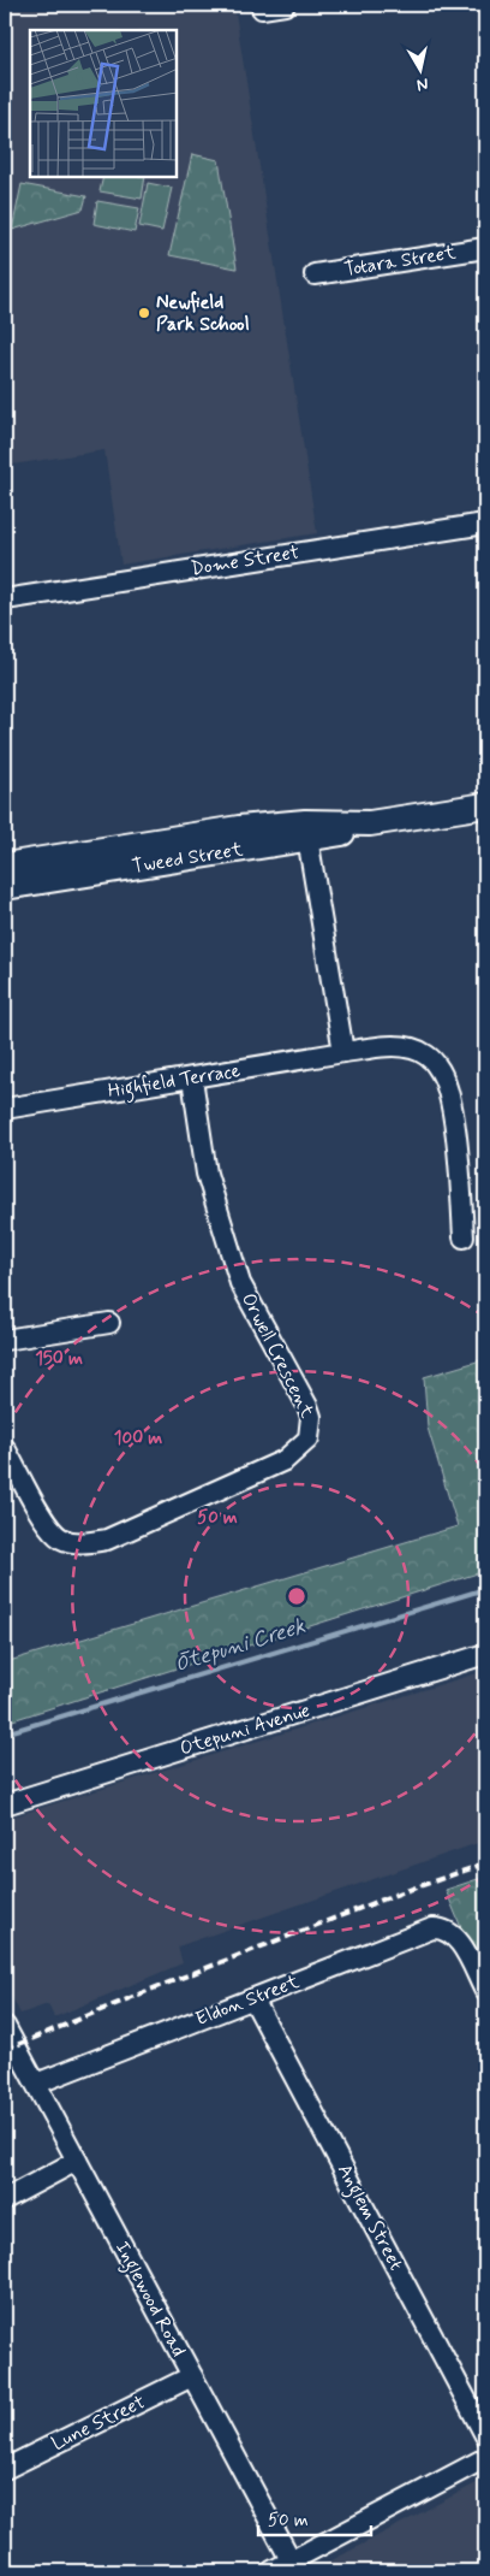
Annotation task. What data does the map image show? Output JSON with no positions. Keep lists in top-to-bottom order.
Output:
{
  "streets": {
    "main road": ["Tweed Street"],
    "street": [
      "Totara Street",
      "Dome Street",
      "Highfield Terrace",
      "Orwell Crescent",
      "Otepuni Avenue",
      "Eldon Street",
      "Anglem Street",
      "Inglewood Road",
      "Lune Street"
    ]
  },
  "crossings": [
    ["Highfield Terrace", "Orwell Crescent"],
    ["Eldon Street", "Anglem Street"],
    ["Eldon Street", "Inglewood Road"],
    ["Inglewood Road", "Lune Street"]
  ],
  "water": ["Ōtepuni Creek"],
  "places": ["Newfield Park School"],
  "scale_bar": "50 m",
  "north": "bottom",
  "rings": ["150 m", "100 m", "50 m"]
}
